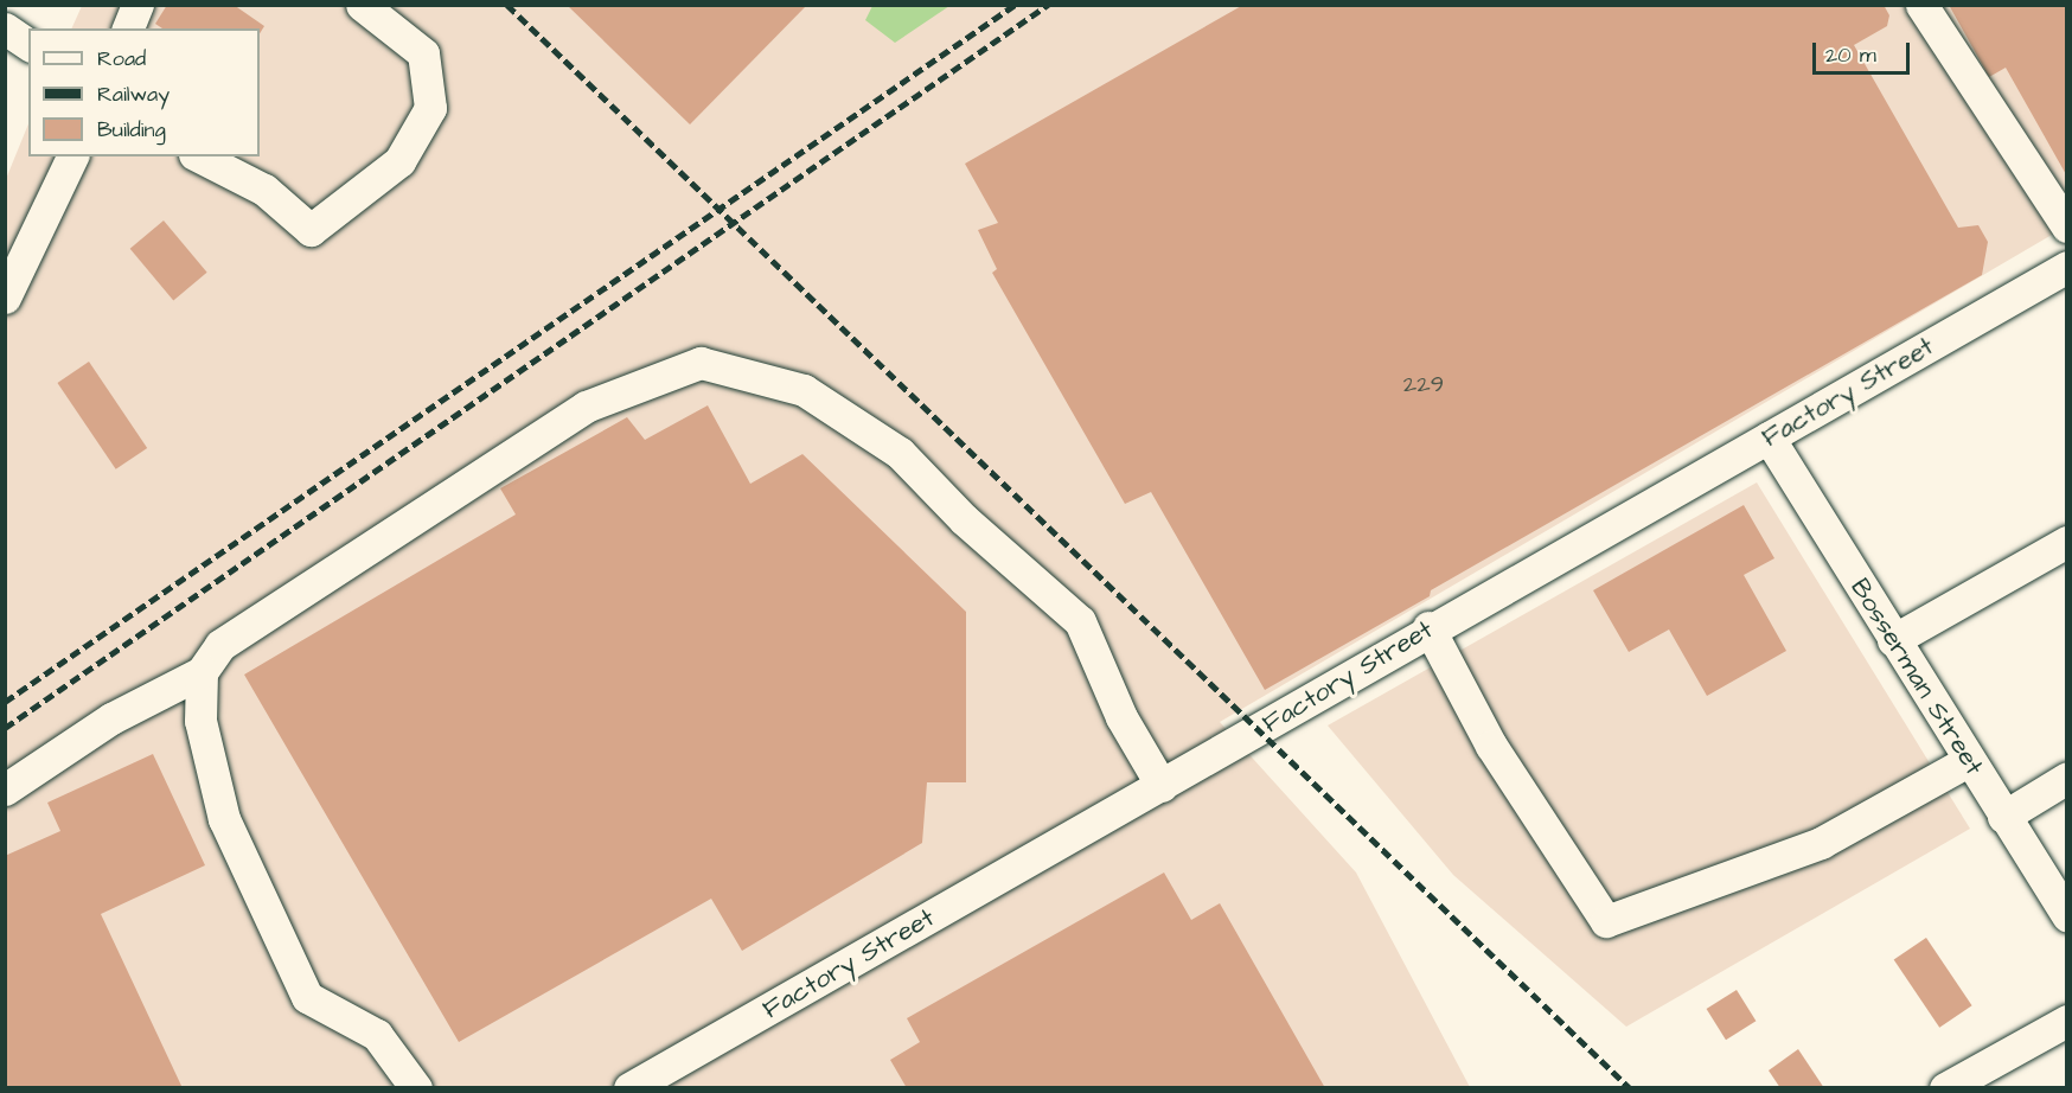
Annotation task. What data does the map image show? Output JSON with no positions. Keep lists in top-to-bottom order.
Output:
{
  "streets": {
    "street": ["Factory Street", "Bosserman Street"]
  },
  "crossings": [
    ["Factory Street", "Bosserman Street"]
  ],
  "house_numbers": ["229"],
  "legend": ["Road", "Railway", "Building"],
  "scale_bar": "20 m"
}
